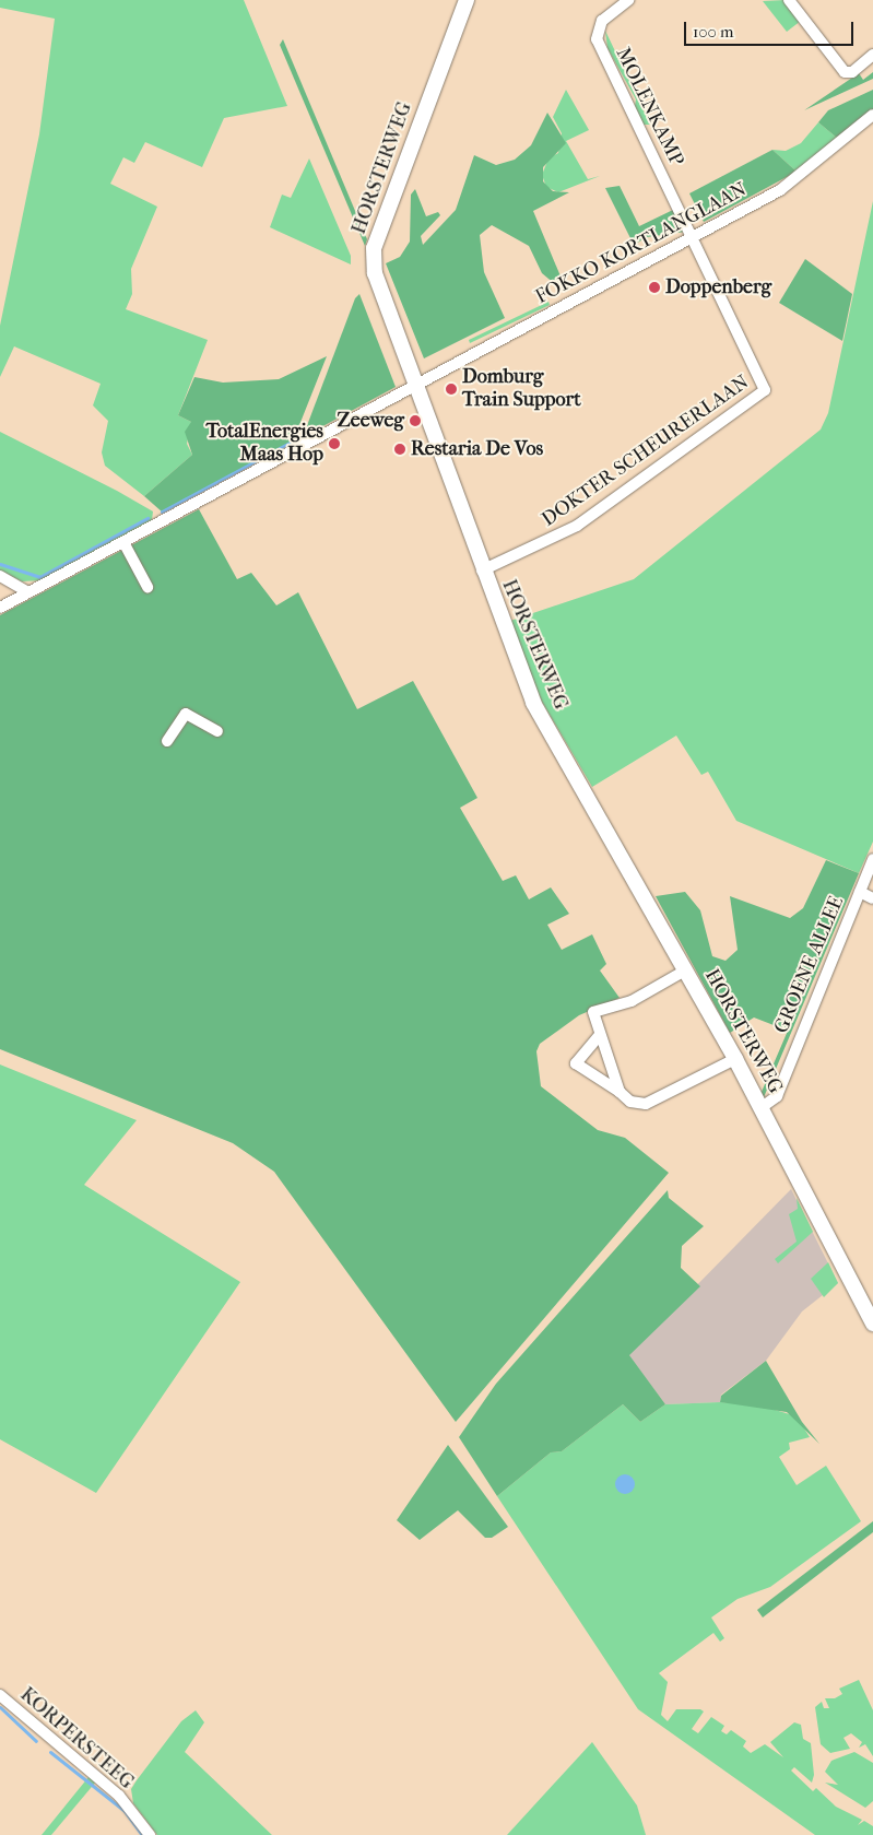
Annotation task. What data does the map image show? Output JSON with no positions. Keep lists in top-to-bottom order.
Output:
{
  "streets": {
    "main road": ["HORSTERWEG"],
    "street": [
      "MOLENKAMP",
      "FOKKO KORTLANGLAAN",
      "DOKTER SCHEURERLAAN",
      "GROENE ALLEE",
      "KORPERSTEEG"
    ]
  },
  "crossings": [
    ["MOLENKAMP", "FOKKO KORTLANGLAAN"],
    ["MOLENKAMP", "DOKTER SCHEURERLAAN"],
    ["HORSTERWEG", "FOKKO KORTLANGLAAN"],
    ["HORSTERWEG", "DOKTER SCHEURERLAAN"],
    ["HORSTERWEG", "GROENE ALLEE"],
    ["FOKKO KORTLANGLAAN", "DOKTER SCHEURERLAAN"]
  ],
  "places": [
    "Doppenberg",
    "Domburg Train Support",
    "Zeeweg",
    "TotalEnergies Maas Hop",
    "Restaria De Vos"
  ],
  "scale_bar": "100 m"
}
